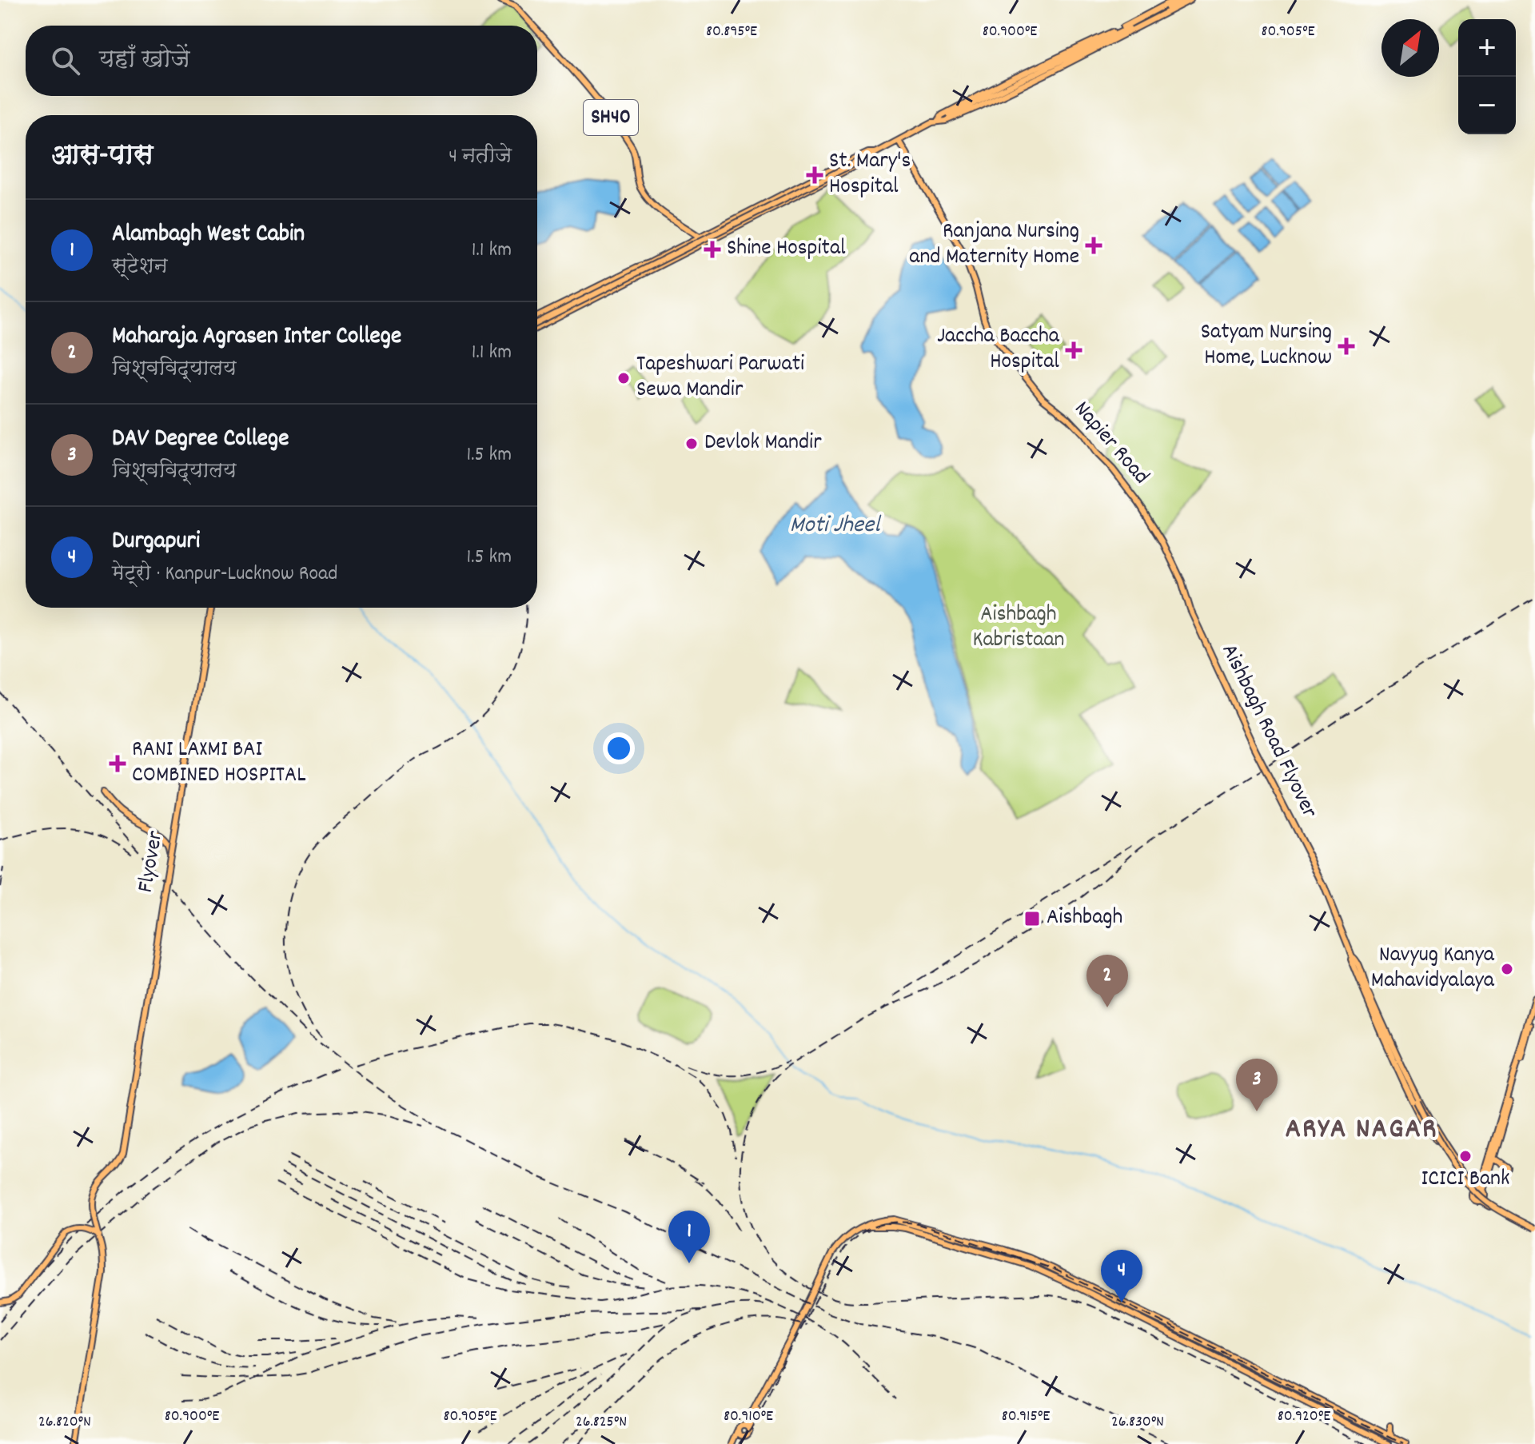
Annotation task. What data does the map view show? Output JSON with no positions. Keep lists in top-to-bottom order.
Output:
{
  "streets": {
    "main road": [
      "SH40",
      "Napier Road",
      "Aishbagh Road Flyover",
      "Flyover"
    ]
  },
  "crossings": [
    ["Napier Road", "Aishbagh Road Flyover"]
  ],
  "districts": ["ARYA NAGAR"],
  "water": ["Moti Jheel"],
  "parks": ["Aishbagh Kabristaan"],
  "places": {
    "health": [
      "St. Mary's Hospital",
      "Ranjana Nursing and Maternity Home",
      "Shine Hospital",
      "Satyam Nursing Home, Lucknow",
      "Jaccha Baccha Hospital",
      "RANI LAXMI BAI COMBINED HOSPITAL"
    ],
    "other": [
      "Tapeshwari Parwati Sewa Mandir",
      "Devlok Mandir",
      "Navyug Kanya Mahavidyalaya",
      "ICICI Bank"
    ],
    "transit": ["Aishbagh"]
  },
  "north": "top right",
  "page": {
    "map_buttons": ["+", "−"],
    "search": "यहाँ खोजें",
    "heading": ["आस-पास", "4 नतीजे"],
    "list": [
      {
        "mark": "1",
        "name": "Alambagh West Cabin",
        "note": "स्टेशन",
        "value": "1.1 km"
      },
      {
        "mark": "2",
        "name": "Maharaja Agrasen Inter College",
        "note": "विश्वविद्यालय",
        "value": "1.1 km"
      },
      {
        "mark": "3",
        "name": "DAV Degree College",
        "note": "विश्वविद्यालय",
        "value": "1.5 km"
      },
      {
        "mark": "4",
        "name": "Durgapuri",
        "note": "मेट्रो · Kanpur-Lucknow Road",
        "value": "1.5 km"
      }
    ],
    "pins": [
      "2",
      "3",
      "1",
      "4"
    ]
  },
  "coordinates": [
    "80.895°E",
    "80.900°E",
    "80.905°E",
    "80.910°E",
    "80.915°E",
    "80.920°E",
    "26.820°N",
    "26.825°N",
    "26.830°N"
  ]
}
